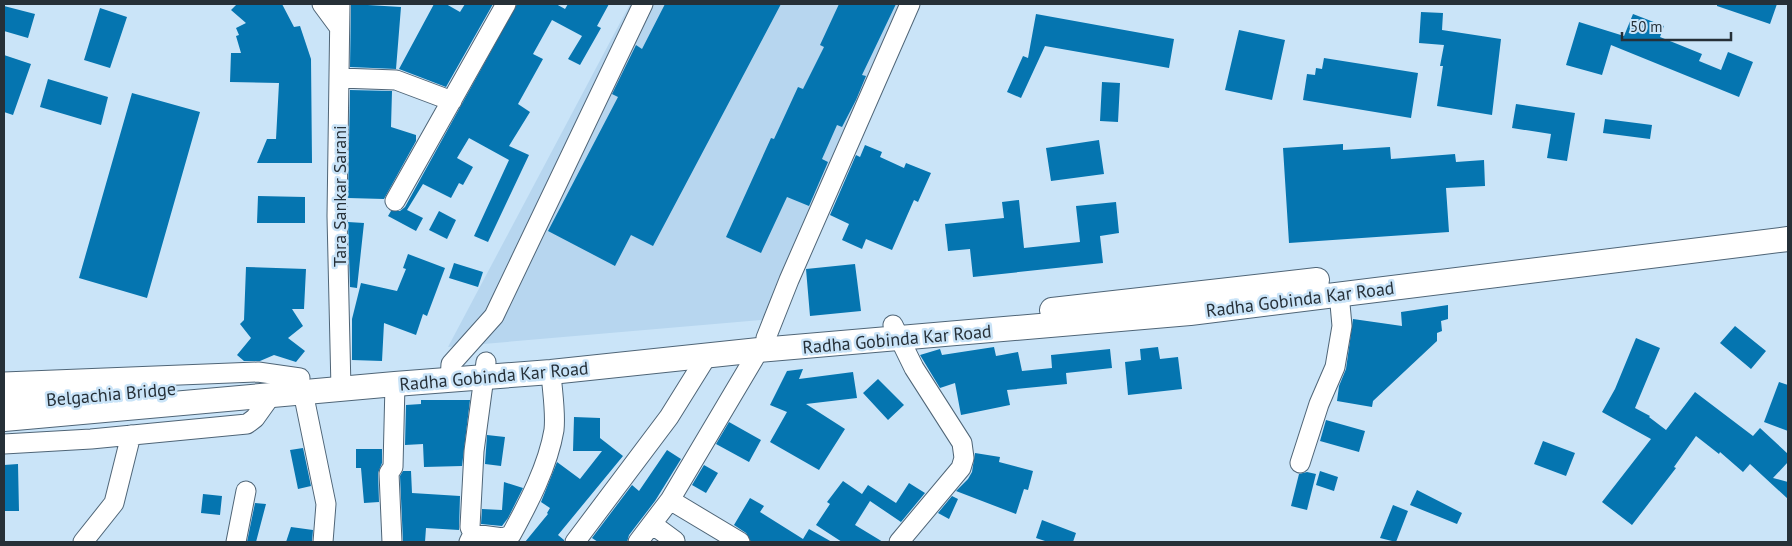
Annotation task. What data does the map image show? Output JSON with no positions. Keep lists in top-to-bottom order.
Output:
{
  "streets": {
    "main road": ["Radha Gobinda Kar Road", "Belgachia Bridge"],
    "street": ["Tara Sankar Sarani"]
  },
  "crossings": [
    ["Tara Sankar Sarani", "Radha Gobinda Kar Road"]
  ],
  "scale_bar": "50 m"
}
